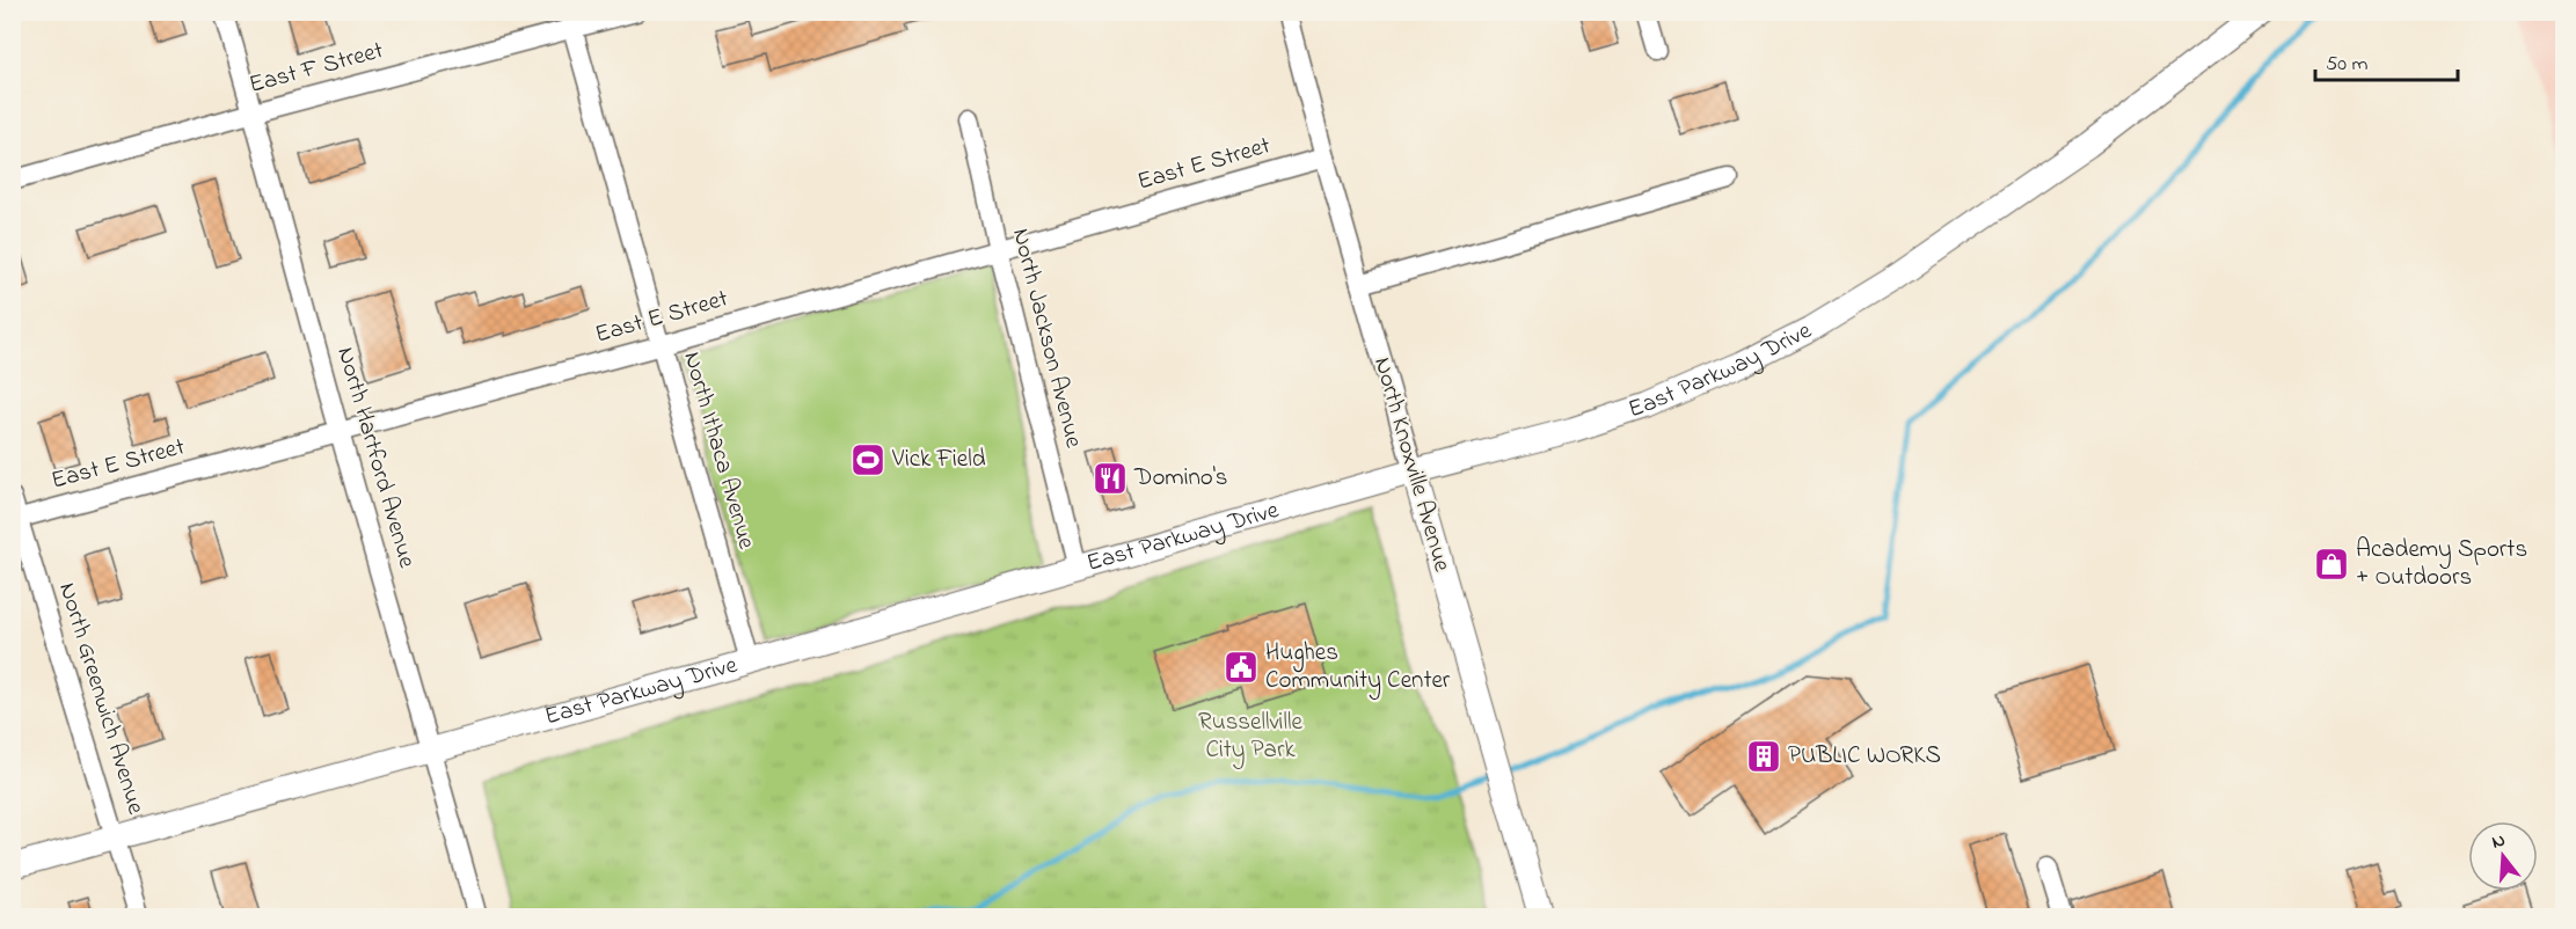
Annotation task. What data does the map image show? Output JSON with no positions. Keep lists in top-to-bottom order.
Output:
{
  "streets": {
    "main road": ["East Parkway Drive", "North Knoxville Avenue"],
    "street": [
      "East F Street",
      "East E Street",
      "North Jackson Avenue",
      "North Ithaca Avenue",
      "North Hartford Avenue",
      "North Greenwich Avenue"
    ]
  },
  "crossings": [
    ["East F Street", "North Ithaca Avenue"],
    ["East F Street", "North Hartford Avenue"],
    ["East E Street", "North Jackson Avenue"],
    ["East E Street", "North Ithaca Avenue"],
    ["East E Street", "North Hartford Avenue"],
    ["East E Street", "North Knoxville Avenue"],
    ["East E Street", "North Greenwich Avenue"],
    ["North Jackson Avenue", "East Parkway Drive"],
    ["East Parkway Drive", "North Ithaca Avenue"],
    ["East Parkway Drive", "North Hartford Avenue"],
    ["East Parkway Drive", "North Knoxville Avenue"],
    ["East Parkway Drive", "North Greenwich Avenue"]
  ],
  "parks": ["Russellville City Park"],
  "places": {
    "sports": ["Vick Field"],
    "restaurant": ["Domino's"],
    "shop": ["Academy Sports + Outdoors"],
    "public building": ["Hughes Community Center"],
    "building": ["PUBLIC WORKS"]
  },
  "scale_bar": "50 m",
  "north": "top"
}
